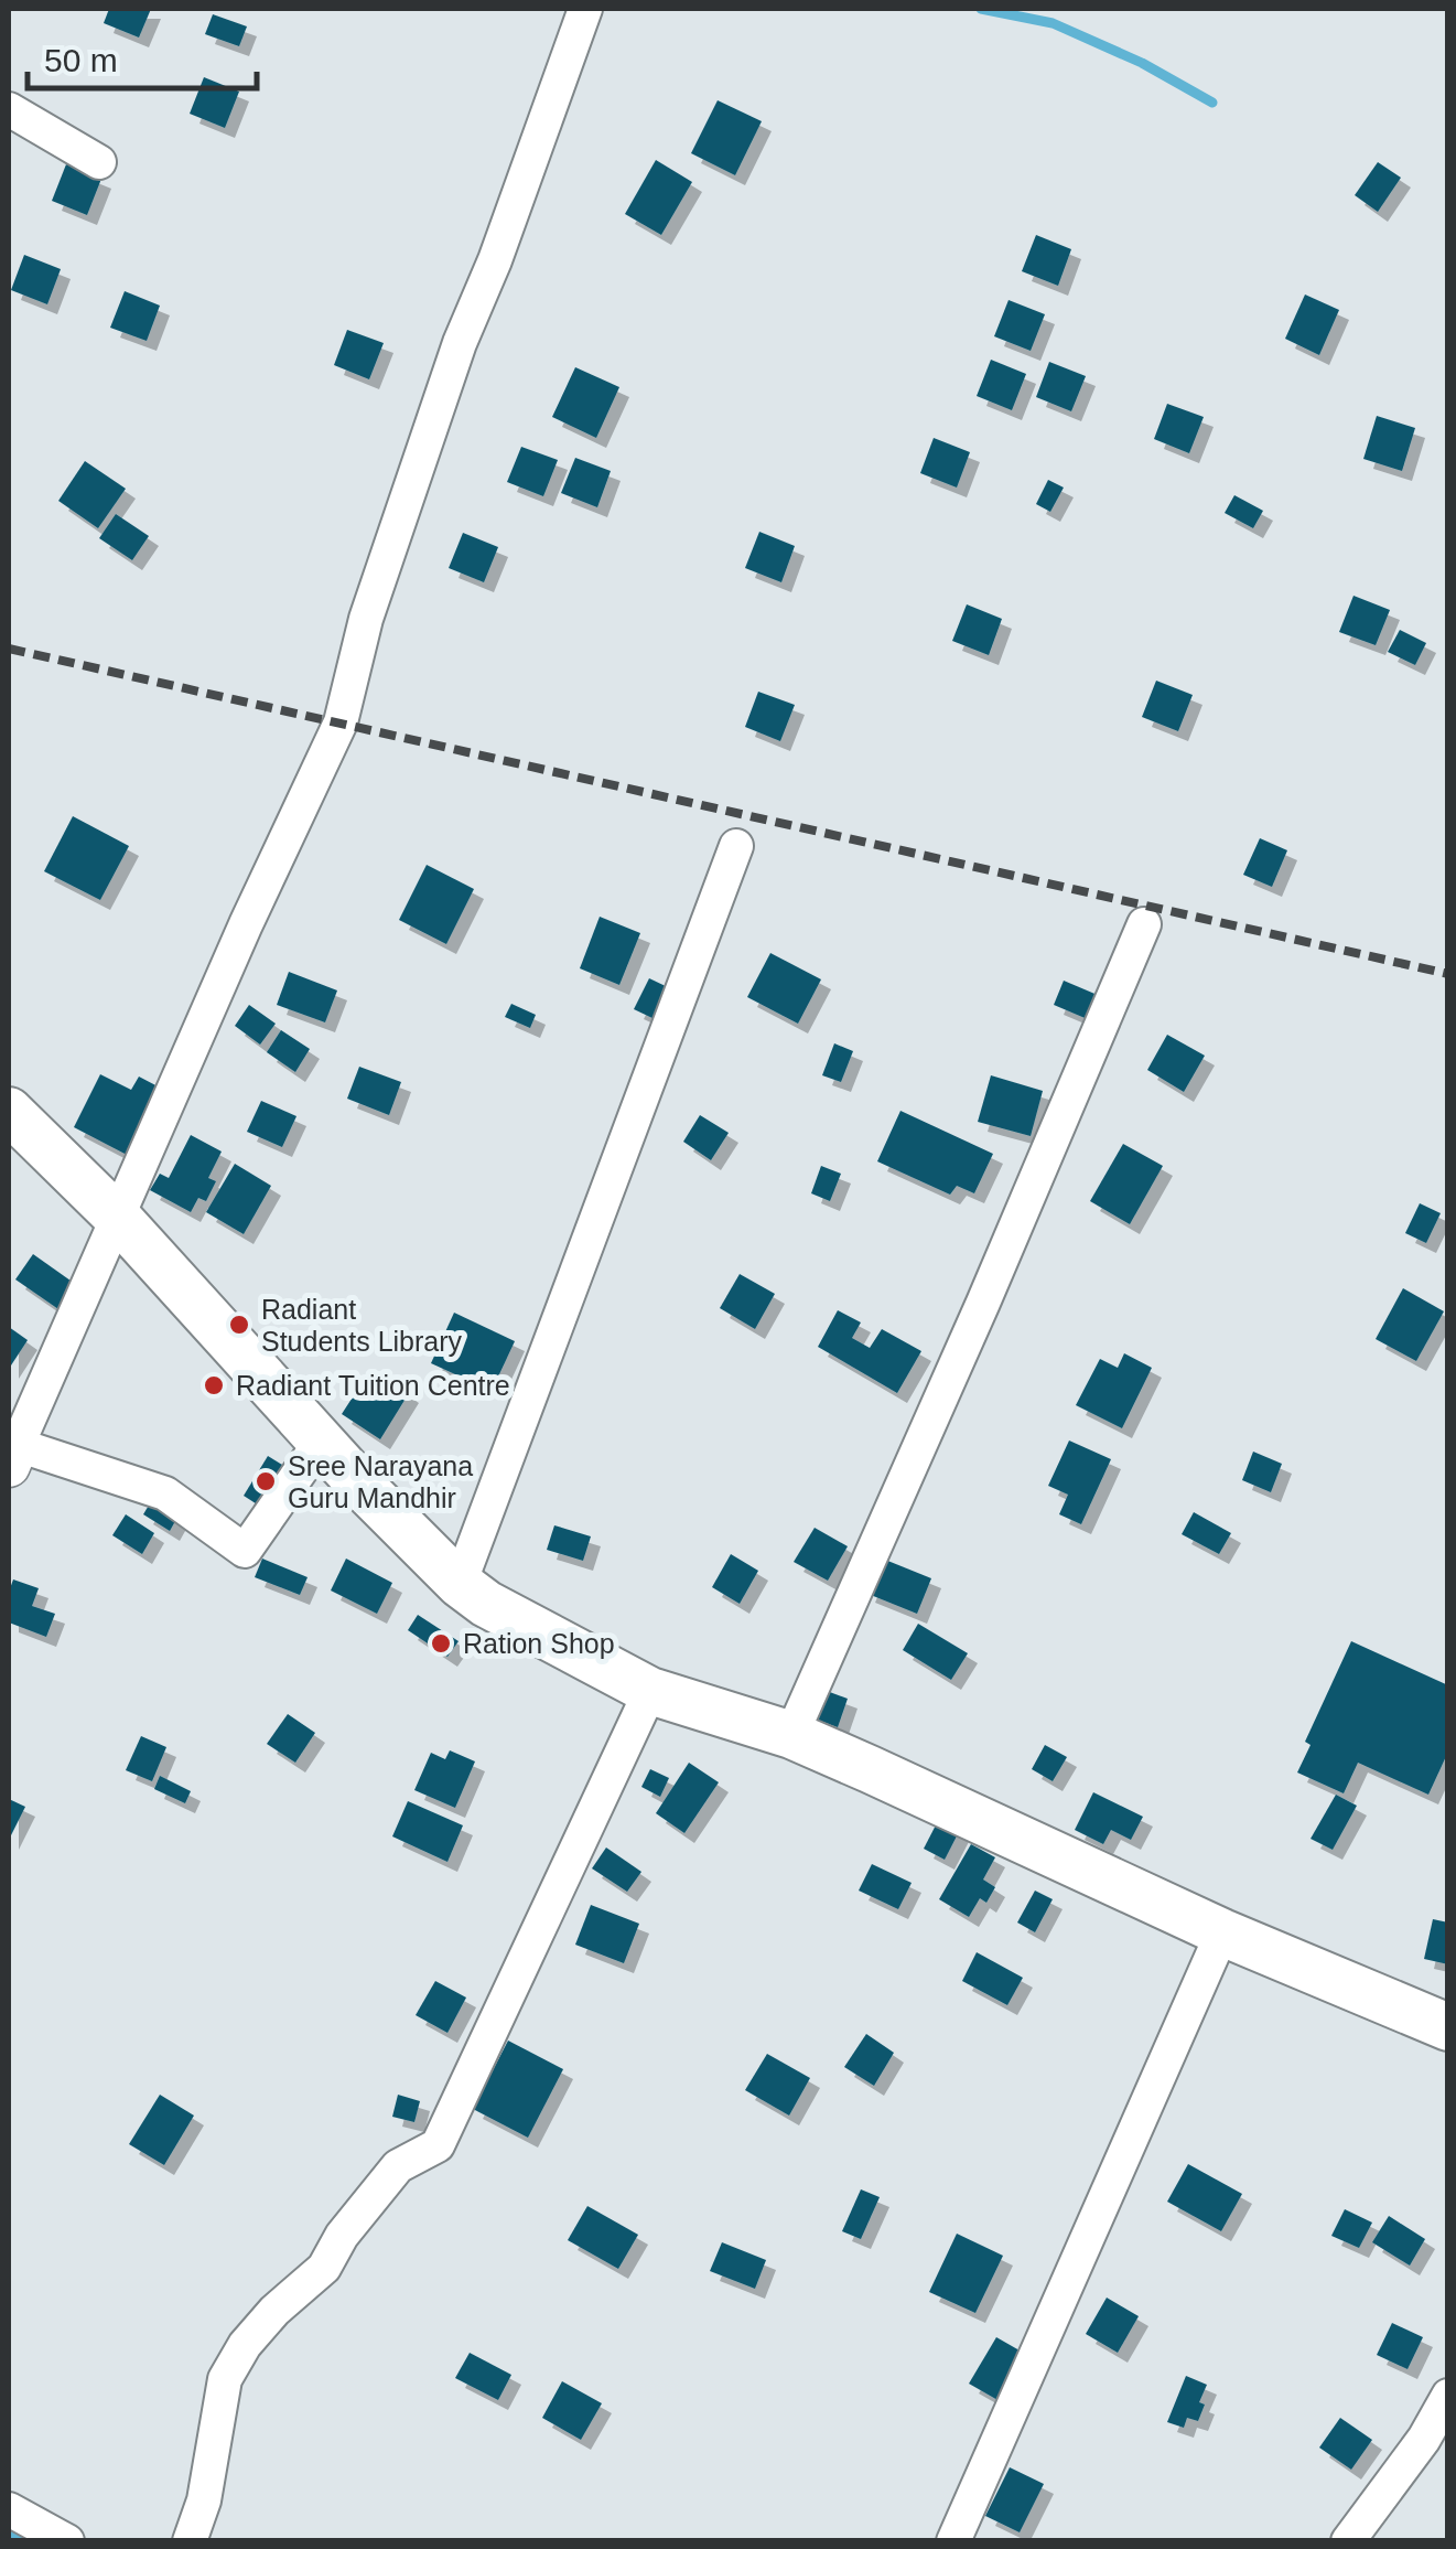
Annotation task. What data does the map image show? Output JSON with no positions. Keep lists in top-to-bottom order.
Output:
{
  "places": [
    "Radiant Students Library",
    "Radiant Tuition Centre",
    "Sree Narayana Guru Mandhir",
    "Ration Shop"
  ],
  "scale_bar": "50 m"
}
